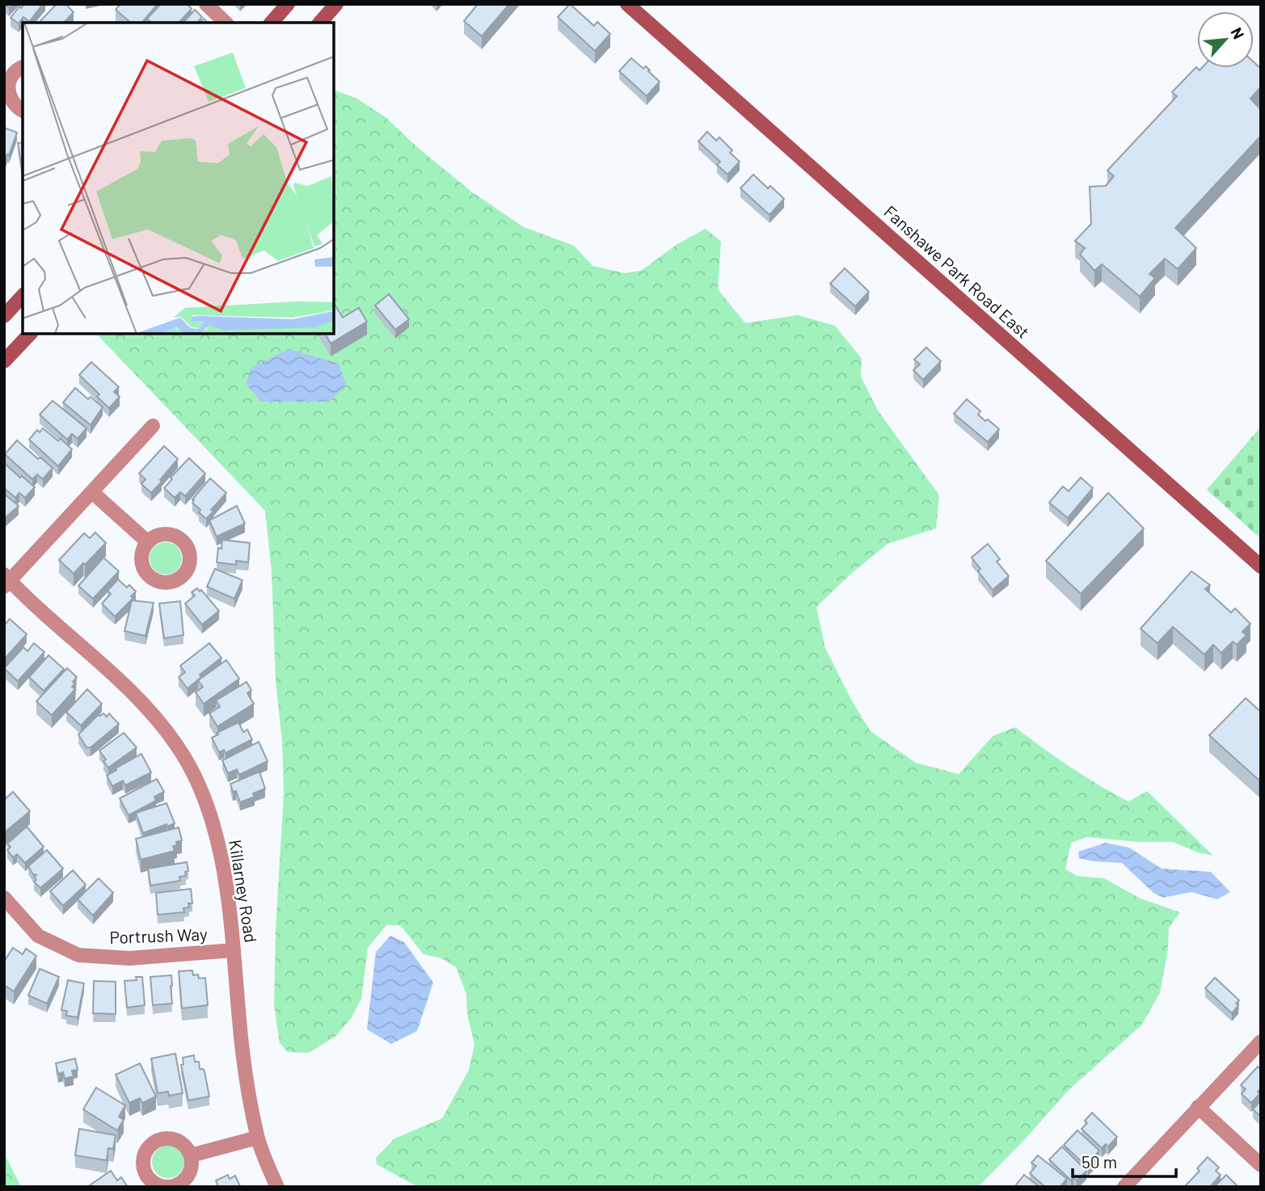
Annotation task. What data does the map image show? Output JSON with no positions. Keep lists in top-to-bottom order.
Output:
{
  "streets": {
    "main road": ["Fanshawe Park Road East"],
    "street": ["Killarney Road", "Portrush Way"]
  },
  "crossings": [
    ["Killarney Road", "Portrush Way"]
  ],
  "scale_bar": "50 m",
  "north": "top right"
}
